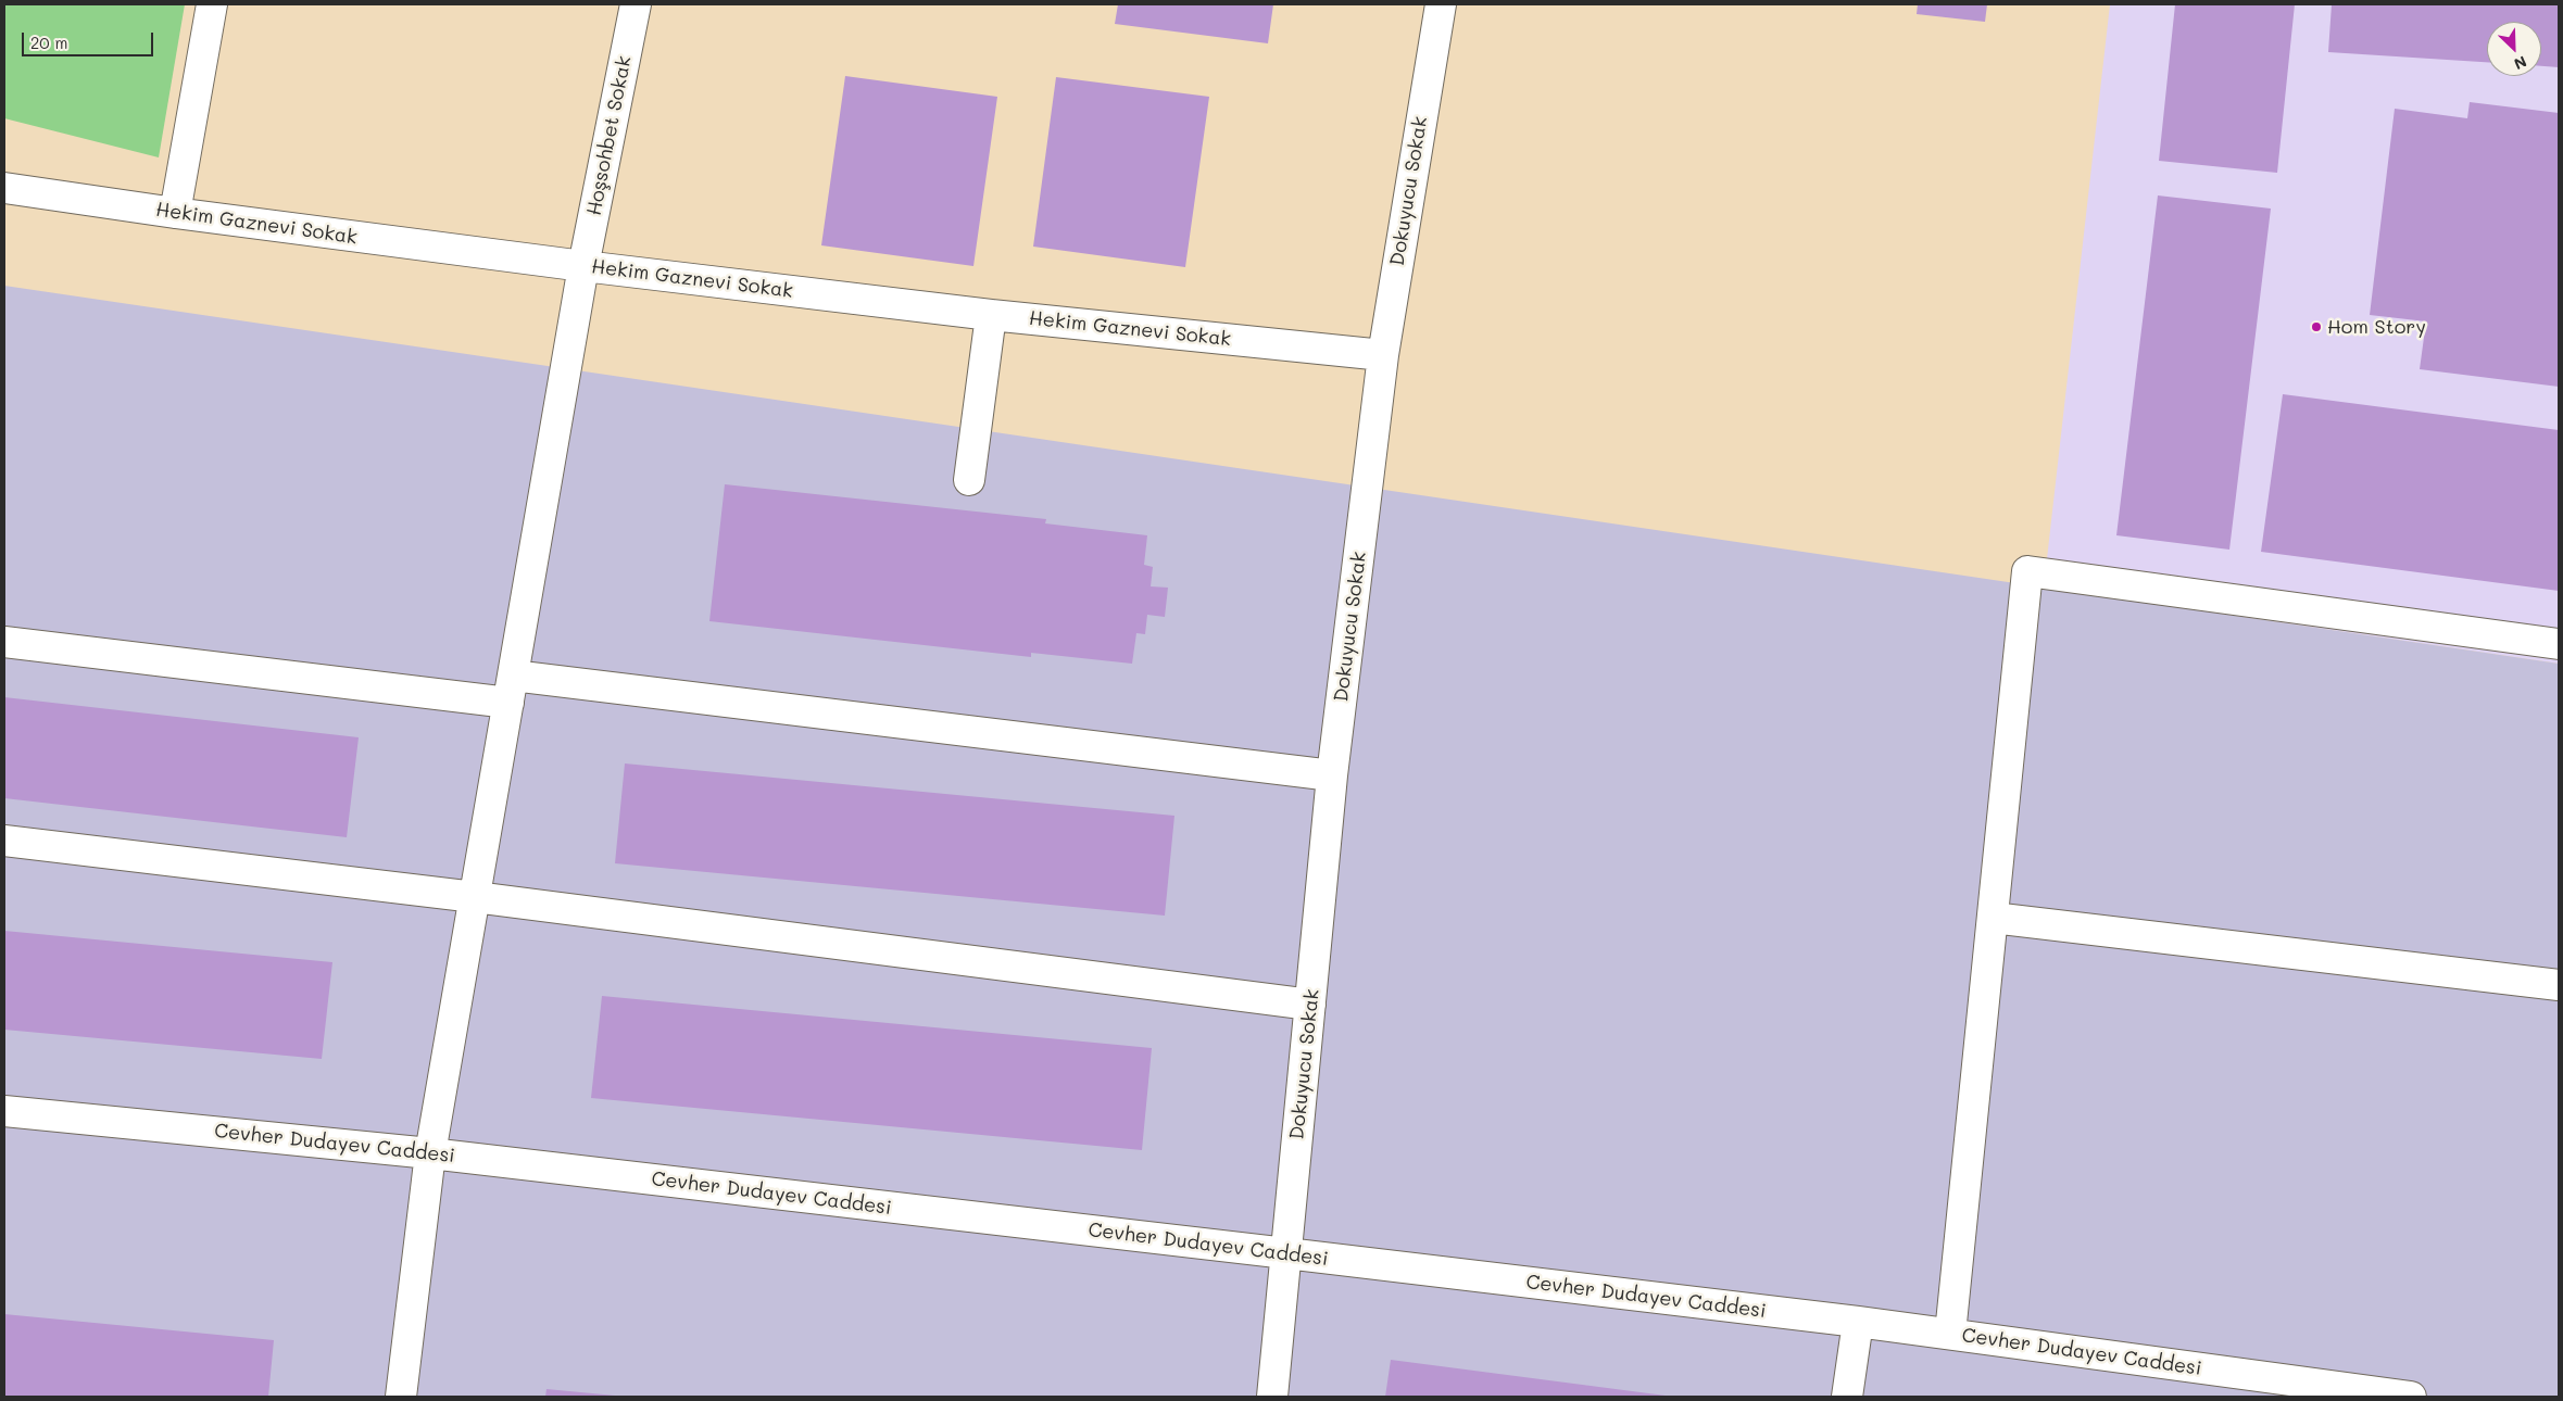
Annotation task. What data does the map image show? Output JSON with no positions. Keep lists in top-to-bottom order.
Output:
{
  "streets": {
    "street": [
      "Hoşsohbet Sokak",
      "Dokuyucu Sokak",
      "Hekim Gaznevi Sokak",
      "Cevher Dudayev Caddesi"
    ]
  },
  "crossings": [
    ["Hoşsohbet Sokak", "Hekim Gaznevi Sokak"],
    ["Hoşsohbet Sokak", "Cevher Dudayev Caddesi"],
    ["Dokuyucu Sokak", "Hekim Gaznevi Sokak"],
    ["Dokuyucu Sokak", "Cevher Dudayev Caddesi"]
  ],
  "places": ["Hom Story"],
  "scale_bar": "20 m",
  "north": "bottom right"
}
